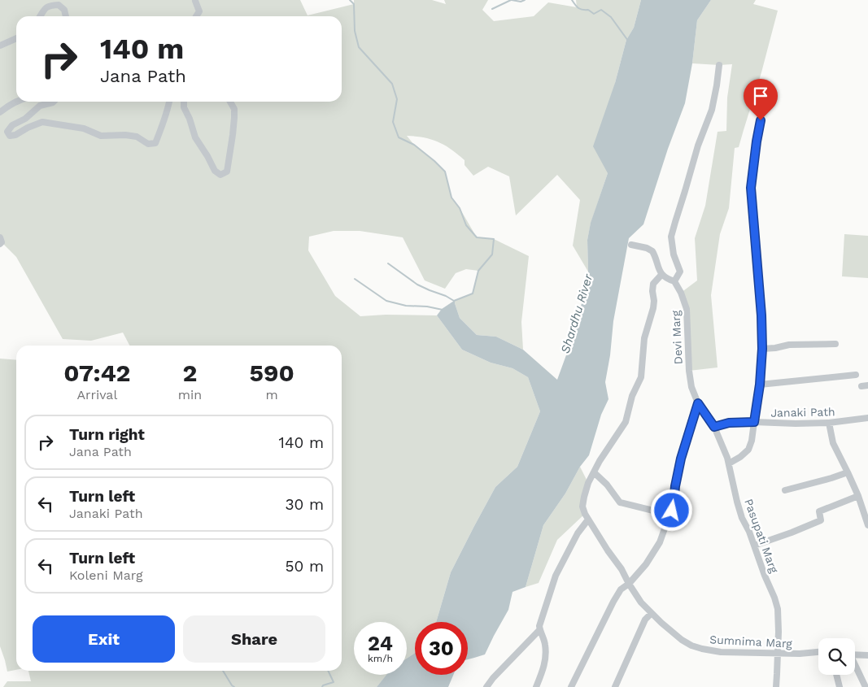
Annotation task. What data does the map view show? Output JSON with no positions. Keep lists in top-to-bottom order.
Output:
{
  "streets": {
    "street": [
      "Devi Marg",
      "Janaki Path",
      "Pasupati Marg",
      "Sumnima Marg"
    ]
  },
  "crossings": [
    ["Devi Marg", "Janaki Path"],
    ["Devi Marg", "Pasupati Marg"],
    ["Janaki Path", "Pasupati Marg"],
    ["Pasupati Marg", "Sumnima Marg"]
  ],
  "water": ["Shardhu River"],
  "page": {
    "turn": ["140 m", "Jana Path"],
    "eta": [
      "07:42",
      "Arrival",
      "2",
      "min",
      "590",
      "m"
    ],
    "list": [
      {
        "name": "Turn right",
        "note": "Jana Path",
        "value": "140 m"
      },
      {
        "name": "Turn left",
        "note": "Janaki Path",
        "value": "30 m"
      },
      {
        "name": "Turn left",
        "note": "Koleni Marg",
        "value": "50 m"
      }
    ],
    "buttons": ["Exit", "Share"],
    "speed": "24 km/h",
    "limit": "30"
  }
}
